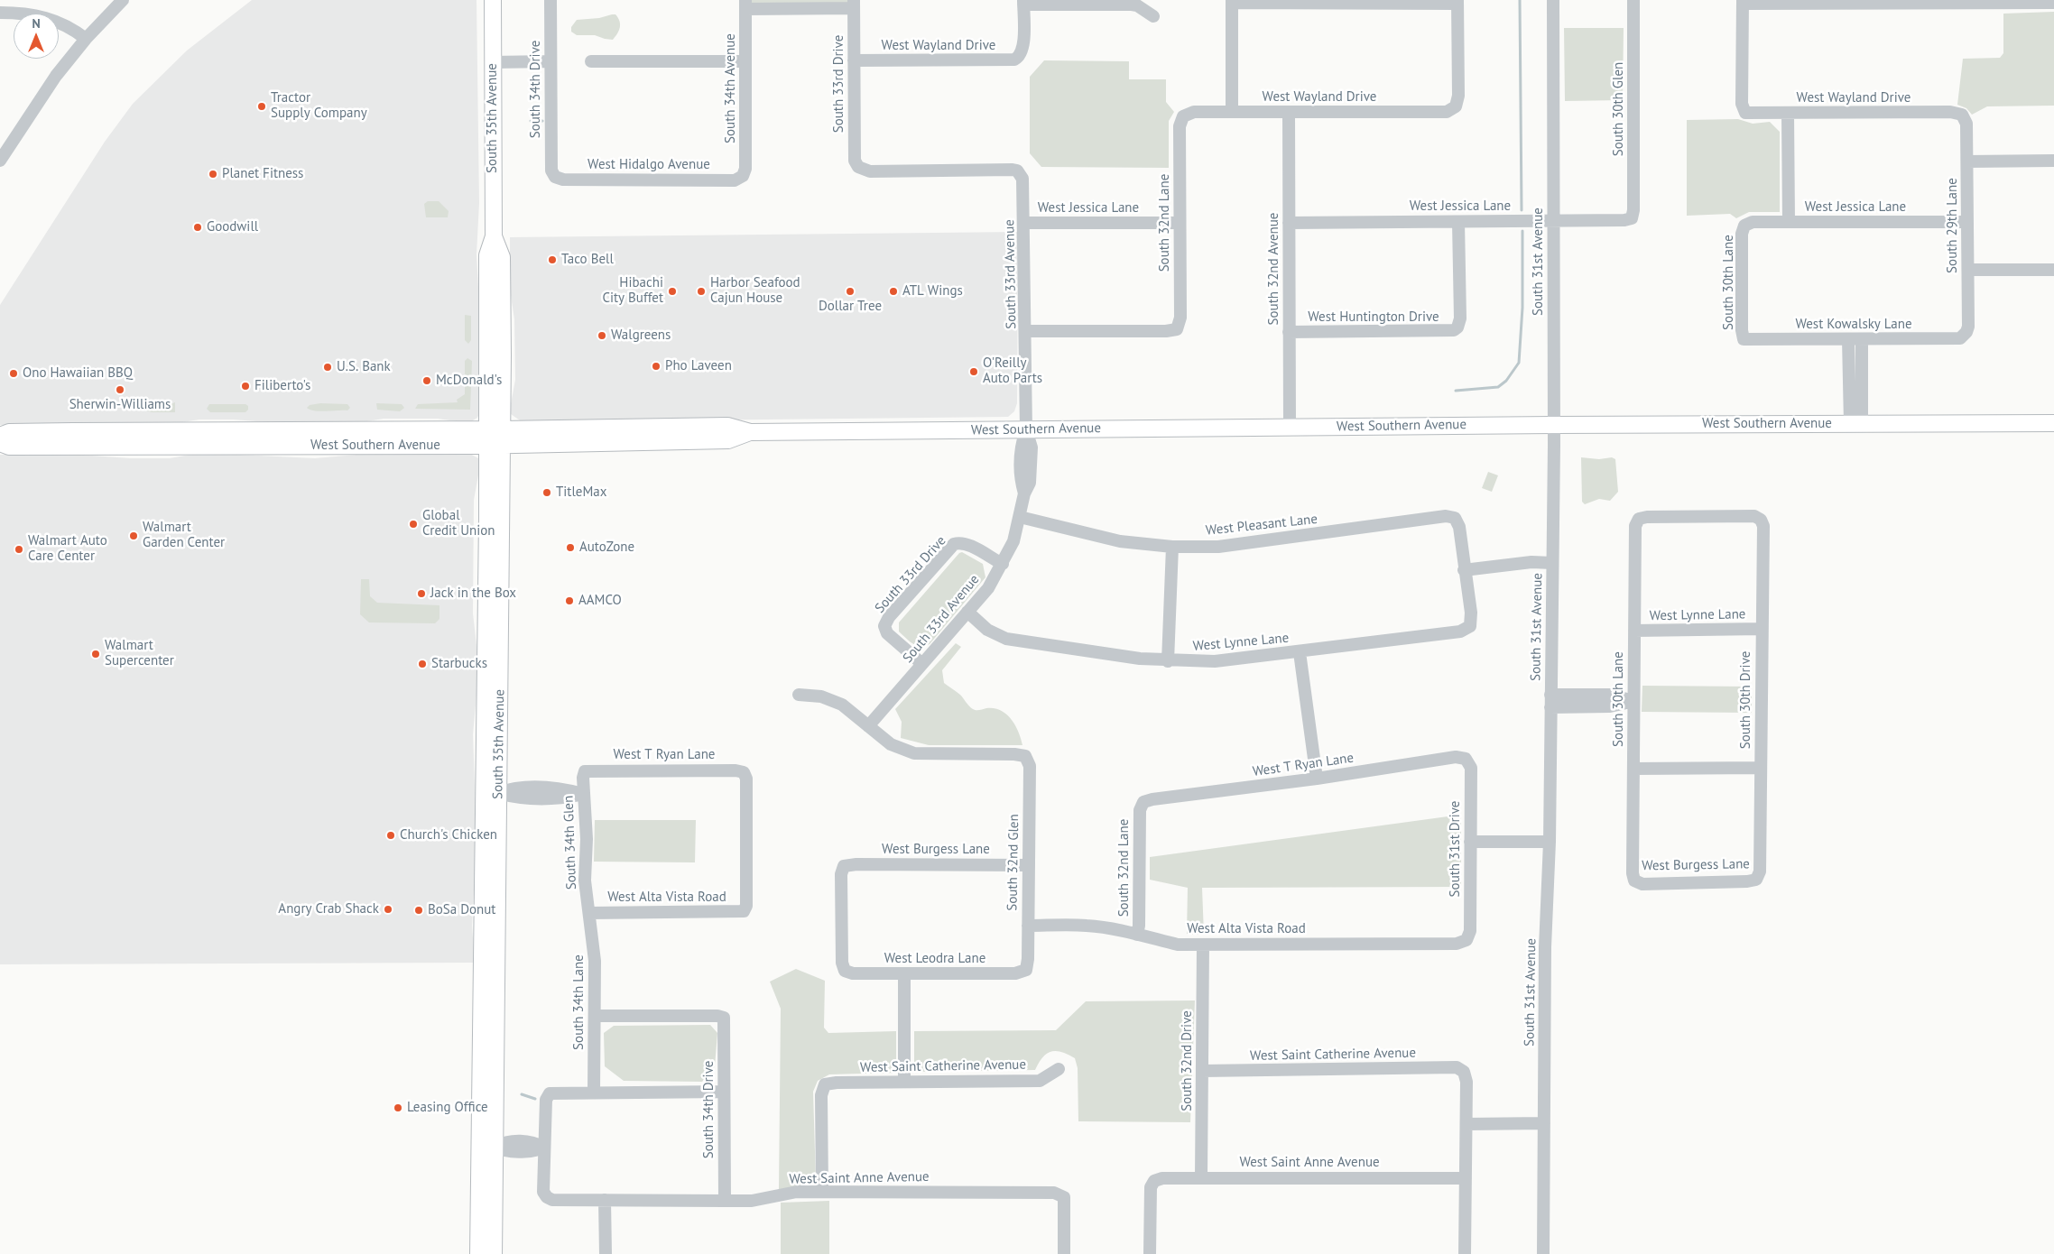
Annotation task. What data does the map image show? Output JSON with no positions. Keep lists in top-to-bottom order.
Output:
{
  "streets": {
    "main road": ["South 35th Avenue", "West Southern Avenue"],
    "street": [
      "West Wayland Drive",
      "South 33rd Drive",
      "South 34th Avenue",
      "South 34th Drive",
      "South 30th Glen",
      "West Hidalgo Avenue",
      "West Jessica Lane",
      "South 32nd Lane",
      "South 29th Lane",
      "South 31st Avenue",
      "South 32nd Avenue",
      "South 33rd Avenue",
      "South 30th Lane",
      "West Huntington Drive",
      "West Kowalsky Lane",
      "West Pleasant Lane",
      "West Lynne Lane",
      "South 30th Drive",
      "West T Ryan Lane",
      "South 34th Glen",
      "South 31st Drive",
      "West Burgess Lane",
      "South 32nd Glen",
      "West Alta Vista Road",
      "West Leodra Lane",
      "South 34th Lane",
      "West Saint Catherine Avenue",
      "South 32nd Drive",
      "West Saint Anne Avenue"
    ]
  },
  "crossings": [
    ["West Wayland Drive", "South 33rd Drive"],
    ["West Wayland Drive", "South 32nd Lane"],
    ["West Wayland Drive", "South 29th Lane"],
    ["West Wayland Drive", "South 32nd Avenue"],
    ["South 33rd Drive", "South 33rd Avenue"],
    ["South 34th Avenue", "West Hidalgo Avenue"],
    ["South 34th Drive", "West Hidalgo Avenue"],
    ["South 34th Drive", "South 34th Lane"],
    ["South 34th Drive", "West Saint Anne Avenue"],
    ["South 30th Glen", "West Jessica Lane"],
    ["South 35th Avenue", "West Southern Avenue"],
    ["West Jessica Lane", "South 32nd Lane"],
    ["West Jessica Lane", "South 29th Lane"],
    ["West Jessica Lane", "South 31st Avenue"],
    ["West Jessica Lane", "South 32nd Avenue"],
    ["West Jessica Lane", "South 33rd Avenue"],
    ["West Jessica Lane", "South 30th Lane"],
    ["West Jessica Lane", "West Huntington Drive"],
    ["South 32nd Lane", "South 33rd Avenue"],
    ["South 32nd Lane", "West T Ryan Lane"],
    ["South 32nd Lane", "West Alta Vista Road"],
    ["South 29th Lane", "West Kowalsky Lane"],
    ["South 31st Avenue", "West Southern Avenue"],
    ["South 32nd Avenue", "West Huntington Drive"],
    ["South 32nd Avenue", "West Southern Avenue"],
    ["South 33rd Avenue", "West Southern Avenue"],
    ["South 33rd Avenue", "West Pleasant Lane"],
    ["South 33rd Avenue", "West Lynne Lane"],
    ["South 33rd Avenue", "South 32nd Glen"],
    ["South 30th Lane", "West Kowalsky Lane"],
    ["South 30th Lane", "West Lynne Lane"],
    ["South 30th Lane", "South 30th Drive"],
    ["South 30th Lane", "West Burgess Lane"],
    ["West Pleasant Lane", "West Lynne Lane"],
    ["West Lynne Lane", "South 30th Drive"],
    ["South 30th Drive", "West Burgess Lane"],
    ["West T Ryan Lane", "South 34th Glen"],
    ["West T Ryan Lane", "South 31st Drive"],
    ["West T Ryan Lane", "West Alta Vista Road"],
    ["South 34th Glen", "West Alta Vista Road"],
    ["South 34th Glen", "South 34th Lane"],
    ["South 31st Drive", "West Alta Vista Road"],
    ["West Burgess Lane", "South 32nd Glen"],
    ["West Burgess Lane", "West Leodra Lane"],
    ["South 32nd Glen", "West Alta Vista Road"],
    ["South 32nd Glen", "West Leodra Lane"],
    ["West Alta Vista Road", "South 34th Lane"],
    ["West Alta Vista Road", "South 32nd Drive"],
    ["West Saint Catherine Avenue", "South 32nd Drive"],
    ["West Saint Catherine Avenue", "West Saint Anne Avenue"],
    ["South 32nd Drive", "West Saint Anne Avenue"]
  ],
  "places": [
    "Tractor Supply Company",
    "Planet Fitness",
    "Goodwill",
    "Taco Bell",
    "Hibachi City Buffet",
    "Harbor Seafood Cajun House",
    "Dollar Tree",
    "ATL Wings",
    "Walgreens",
    "Pho Laveen",
    "U.S. Bank",
    "O'Reilly Auto Parts",
    "Ono Hawaiian BBQ",
    "McDonald's",
    "Filiberto's",
    "Sherwin-Williams",
    "TitleMax",
    "Global Credit Union",
    "Walmart Garden Center",
    "AutoZone",
    "Walmart Auto Care Center",
    "Jack in the Box",
    "AAMCO",
    "Walmart Supercenter",
    "Starbucks",
    "Church's Chicken",
    "Angry Crab Shack",
    "BoSa Donut",
    "Leasing Office"
  ],
  "north": "top"
}
